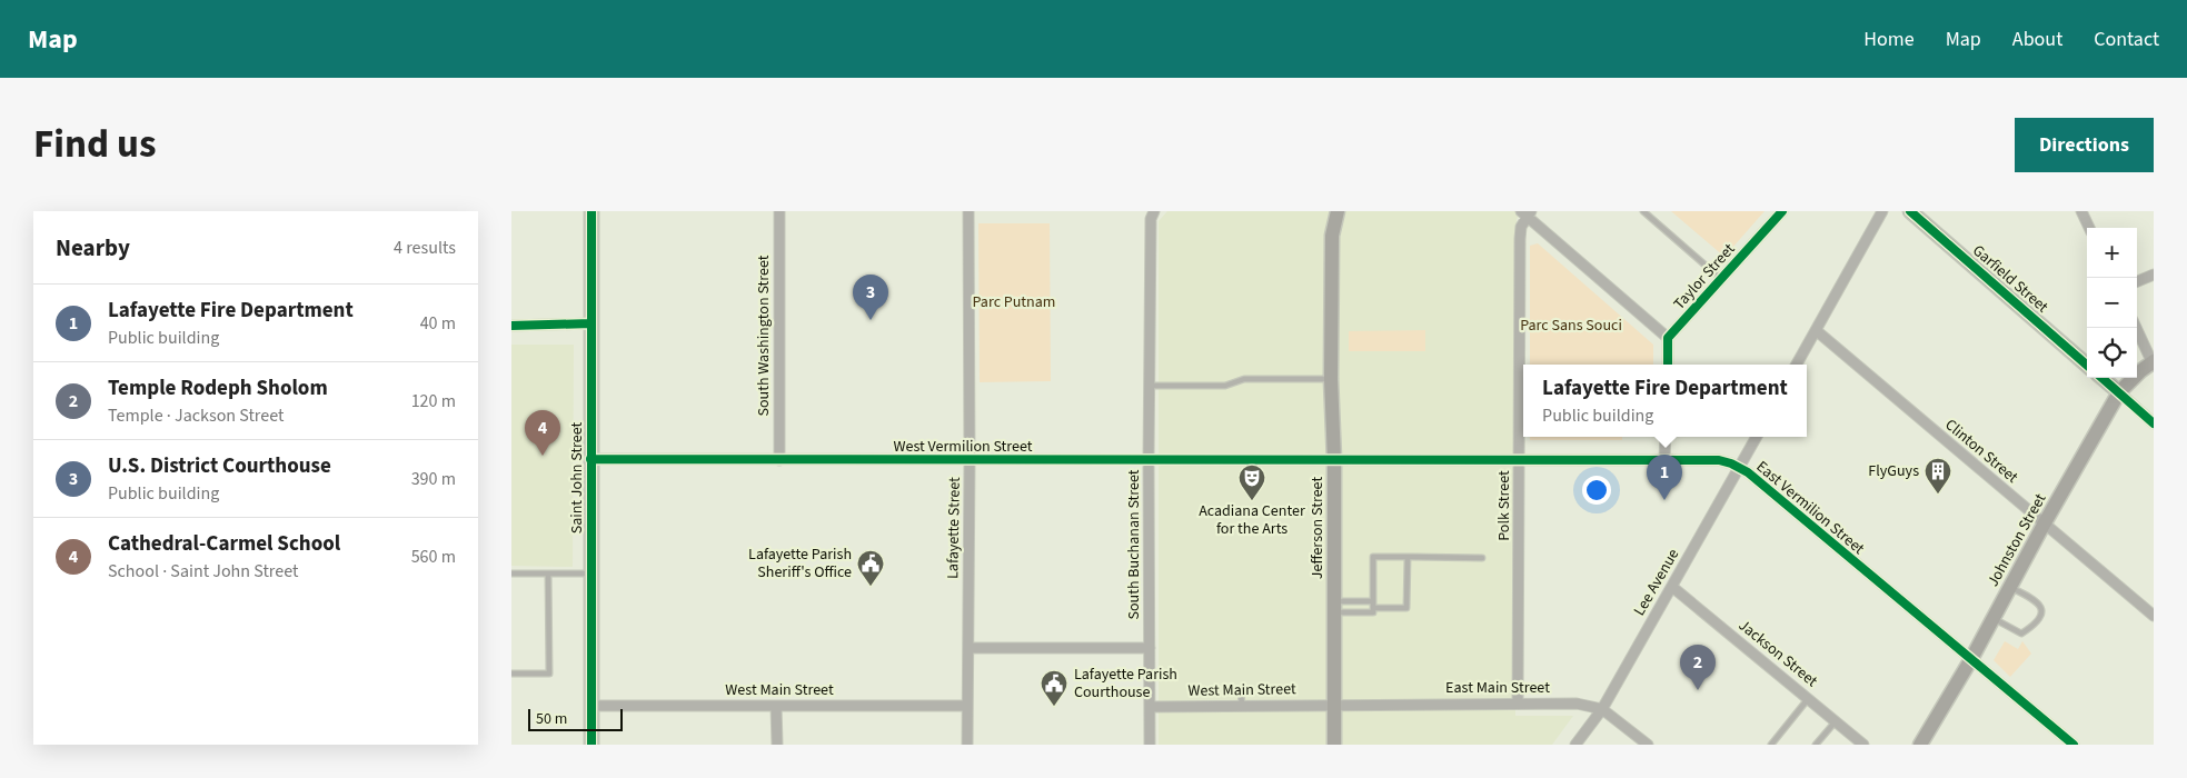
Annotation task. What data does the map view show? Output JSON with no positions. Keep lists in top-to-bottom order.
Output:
{
  "streets": {
    "street": [
      "Taylor Street",
      "Garfield Street",
      "South Washington Street",
      "West Vermilion Street",
      "Clinton Street",
      "Saint John Street",
      "Polk Street",
      "East Vermilion Street",
      "Lafayette Street",
      "Jefferson Street",
      "Johnston Street",
      "South Buchanan Street",
      "Lee Avenue",
      "Jackson Street",
      "East Main Street",
      "West Main Street"
    ]
  },
  "crossings": [
    ["South Washington Street", "West Vermilion Street"],
    ["West Vermilion Street", "Saint John Street"],
    ["West Vermilion Street", "East Vermilion Street"],
    ["West Vermilion Street", "Lafayette Street"],
    ["West Vermilion Street", "Jefferson Street"],
    ["West Vermilion Street", "South Buchanan Street"],
    ["Clinton Street", "Johnston Street"],
    ["Saint John Street", "West Main Street"],
    ["Polk Street", "East Vermilion Street"],
    ["Polk Street", "East Main Street"],
    ["East Vermilion Street", "Jefferson Street"],
    ["East Vermilion Street", "Johnston Street"],
    ["East Vermilion Street", "Lee Avenue"],
    ["Lafayette Street", "West Main Street"],
    ["Jefferson Street", "East Main Street"],
    ["Jefferson Street", "West Main Street"],
    ["South Buchanan Street", "West Main Street"],
    ["Lee Avenue", "Jackson Street"],
    ["Lee Avenue", "East Main Street"],
    ["East Main Street", "West Main Street"]
  ],
  "parks": ["Parc Putnam", "Parc Sans Souci"],
  "places": {
    "building": ["FlyGuys"],
    "theatre": ["Acadiana Center for the Arts"],
    "public building": ["Lafayette Parish Sheriff's Office", "Lafayette Parish Courthouse"]
  },
  "scale_bar": "50 m",
  "page": {
    "header": "Map",
    "nav": [
      "Home",
      "Map",
      "About",
      "Contact"
    ],
    "title": "Find us",
    "buttons": "Directions",
    "heading": ["Nearby", "4 results"],
    "map_buttons": ["+", "−"],
    "pins": [
      "3",
      "4",
      "1",
      "2"
    ],
    "list": [
      {
        "mark": "1",
        "name": "Lafayette Fire Department",
        "note": "Public building",
        "value": "40 m"
      },
      {
        "mark": "2",
        "name": "Temple Rodeph Sholom",
        "note": "Temple · Jackson Street",
        "value": "120 m"
      },
      {
        "mark": "3",
        "name": "U.S. District Courthouse",
        "note": "Public building",
        "value": "390 m"
      },
      {
        "mark": "4",
        "name": "Cathedral-Carmel School",
        "note": "School · Saint John Street",
        "value": "560 m"
      }
    ],
    "popup": ["Lafayette Fire Department", "Public building"],
    "scale": "50 m"
  }
}
